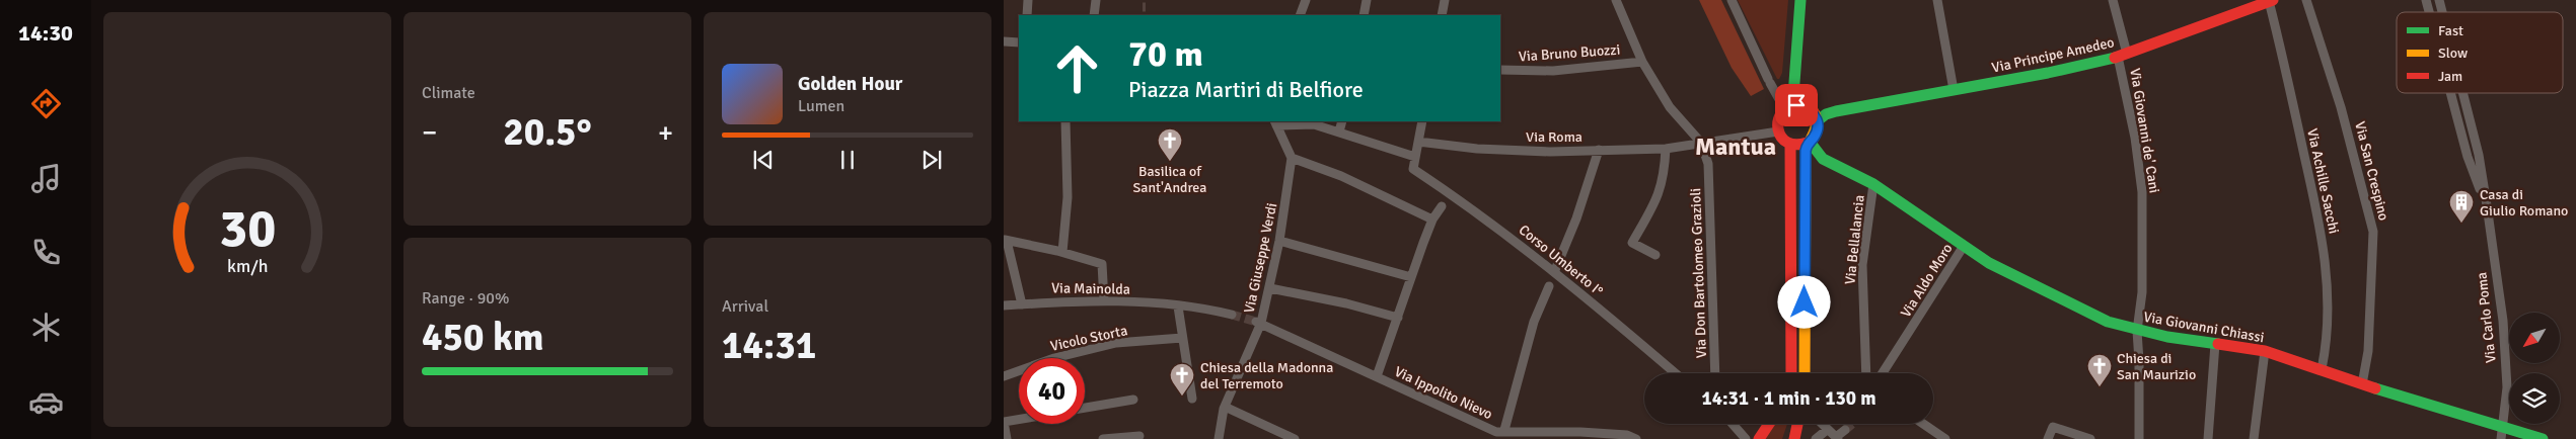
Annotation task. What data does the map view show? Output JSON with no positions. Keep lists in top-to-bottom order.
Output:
{
  "streets": {
    "street": [
      "Via Bruno Buozzi",
      "Via Principe Amedeo",
      "Via Giovanni de' Cani",
      "Via Roma",
      "Via San Crespino",
      "Via Achille Sacchi",
      "Via Bellalancia",
      "Via Giuseppe Verdi",
      "Corso Umberto I°",
      "Via Don Bartolomeo Grazioli",
      "Via Aldo Moro",
      "Via Mainolda",
      "Via Carlo Poma",
      "Via Giovanni Chiassi",
      "Vicolo Storta",
      "Via Ippolito Nievo"
    ]
  },
  "crossings": [
    ["Via Principe Amedeo", "Via Giovanni de' Cani"],
    ["Via Principe Amedeo", "Via Roma"],
    ["Via Principe Amedeo", "Via Achille Sacchi"],
    ["Via Principe Amedeo", "Via Giovanni Chiassi"],
    ["Via Giovanni de' Cani", "Via Giovanni Chiassi"],
    ["Via Roma", "Via Don Bartolomeo Grazioli"],
    ["Via Roma", "Via Giovanni Chiassi"],
    ["Via San Crespino", "Via Giovanni Chiassi"],
    ["Via Achille Sacchi", "Via Giovanni Chiassi"],
    ["Via Bellalancia", "Via Giovanni Chiassi"],
    ["Via Giuseppe Verdi", "Via Ippolito Nievo"],
    ["Via Aldo Moro", "Via Giovanni Chiassi"],
    ["Via Carlo Poma", "Via Giovanni Chiassi"]
  ],
  "districts": ["Mantua"],
  "places": {
    "church": ["Basilica of Sant'Andrea", "Chiesa di San Maurizio", "Chiesa della Madonna del Terremoto"],
    "building": ["Casa di Giulio Romano"]
  },
  "legend": ["Fast", "Slow", "Jam"],
  "north": "bottom left",
  "page": {
    "tabs": "14:30",
    "tile": [
      "Climate",
      ["Range · 90%", "450 km"],
      ["Arrival", "14:31"]
    ],
    "turn": ["70 m", "Piazza Martiri di Belfiore"],
    "song": ["Golden Hour", "Lumen"],
    "heat": ["−", "20.5°", "+"],
    "limit": "40",
    "trip": "14:31 · 1 min · 130 m",
    "gauge": ["30", "km/h"]
  }
}
